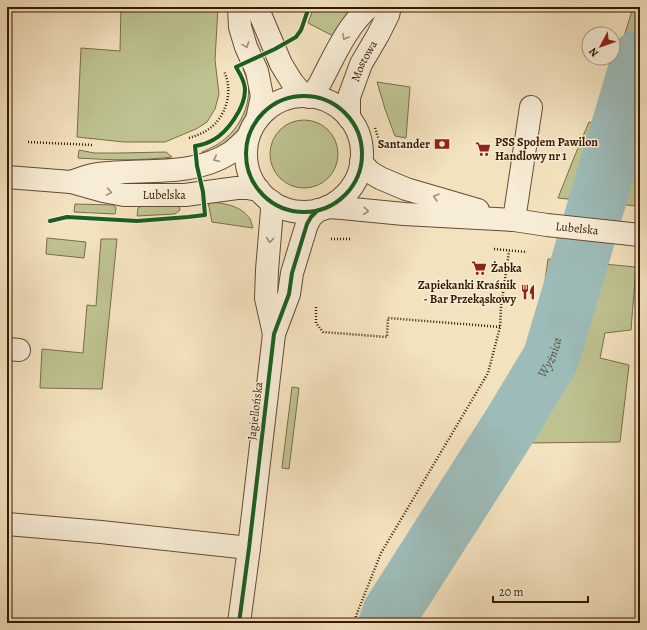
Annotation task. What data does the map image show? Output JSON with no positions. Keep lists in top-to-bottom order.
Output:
{
  "streets": {
    "street": ["Mostowa", "Lubelska", "Jagiellońska"]
  },
  "crossings": [
    ["Mostowa", "Lubelska"],
    ["Mostowa", "Jagiellońska"],
    ["Lubelska", "Jagiellońska"]
  ],
  "water": ["Wyżnica"],
  "places": {
    "bank": ["Santander"],
    "supermarket": ["PSS Społem Pawilon Handlowy nr 1", "Żabka"],
    "restaurant": ["Zapiekanki Kraśnik - Bar Przekąskowy"]
  },
  "scale_bar": "20 m",
  "north": "bottom left"
}
